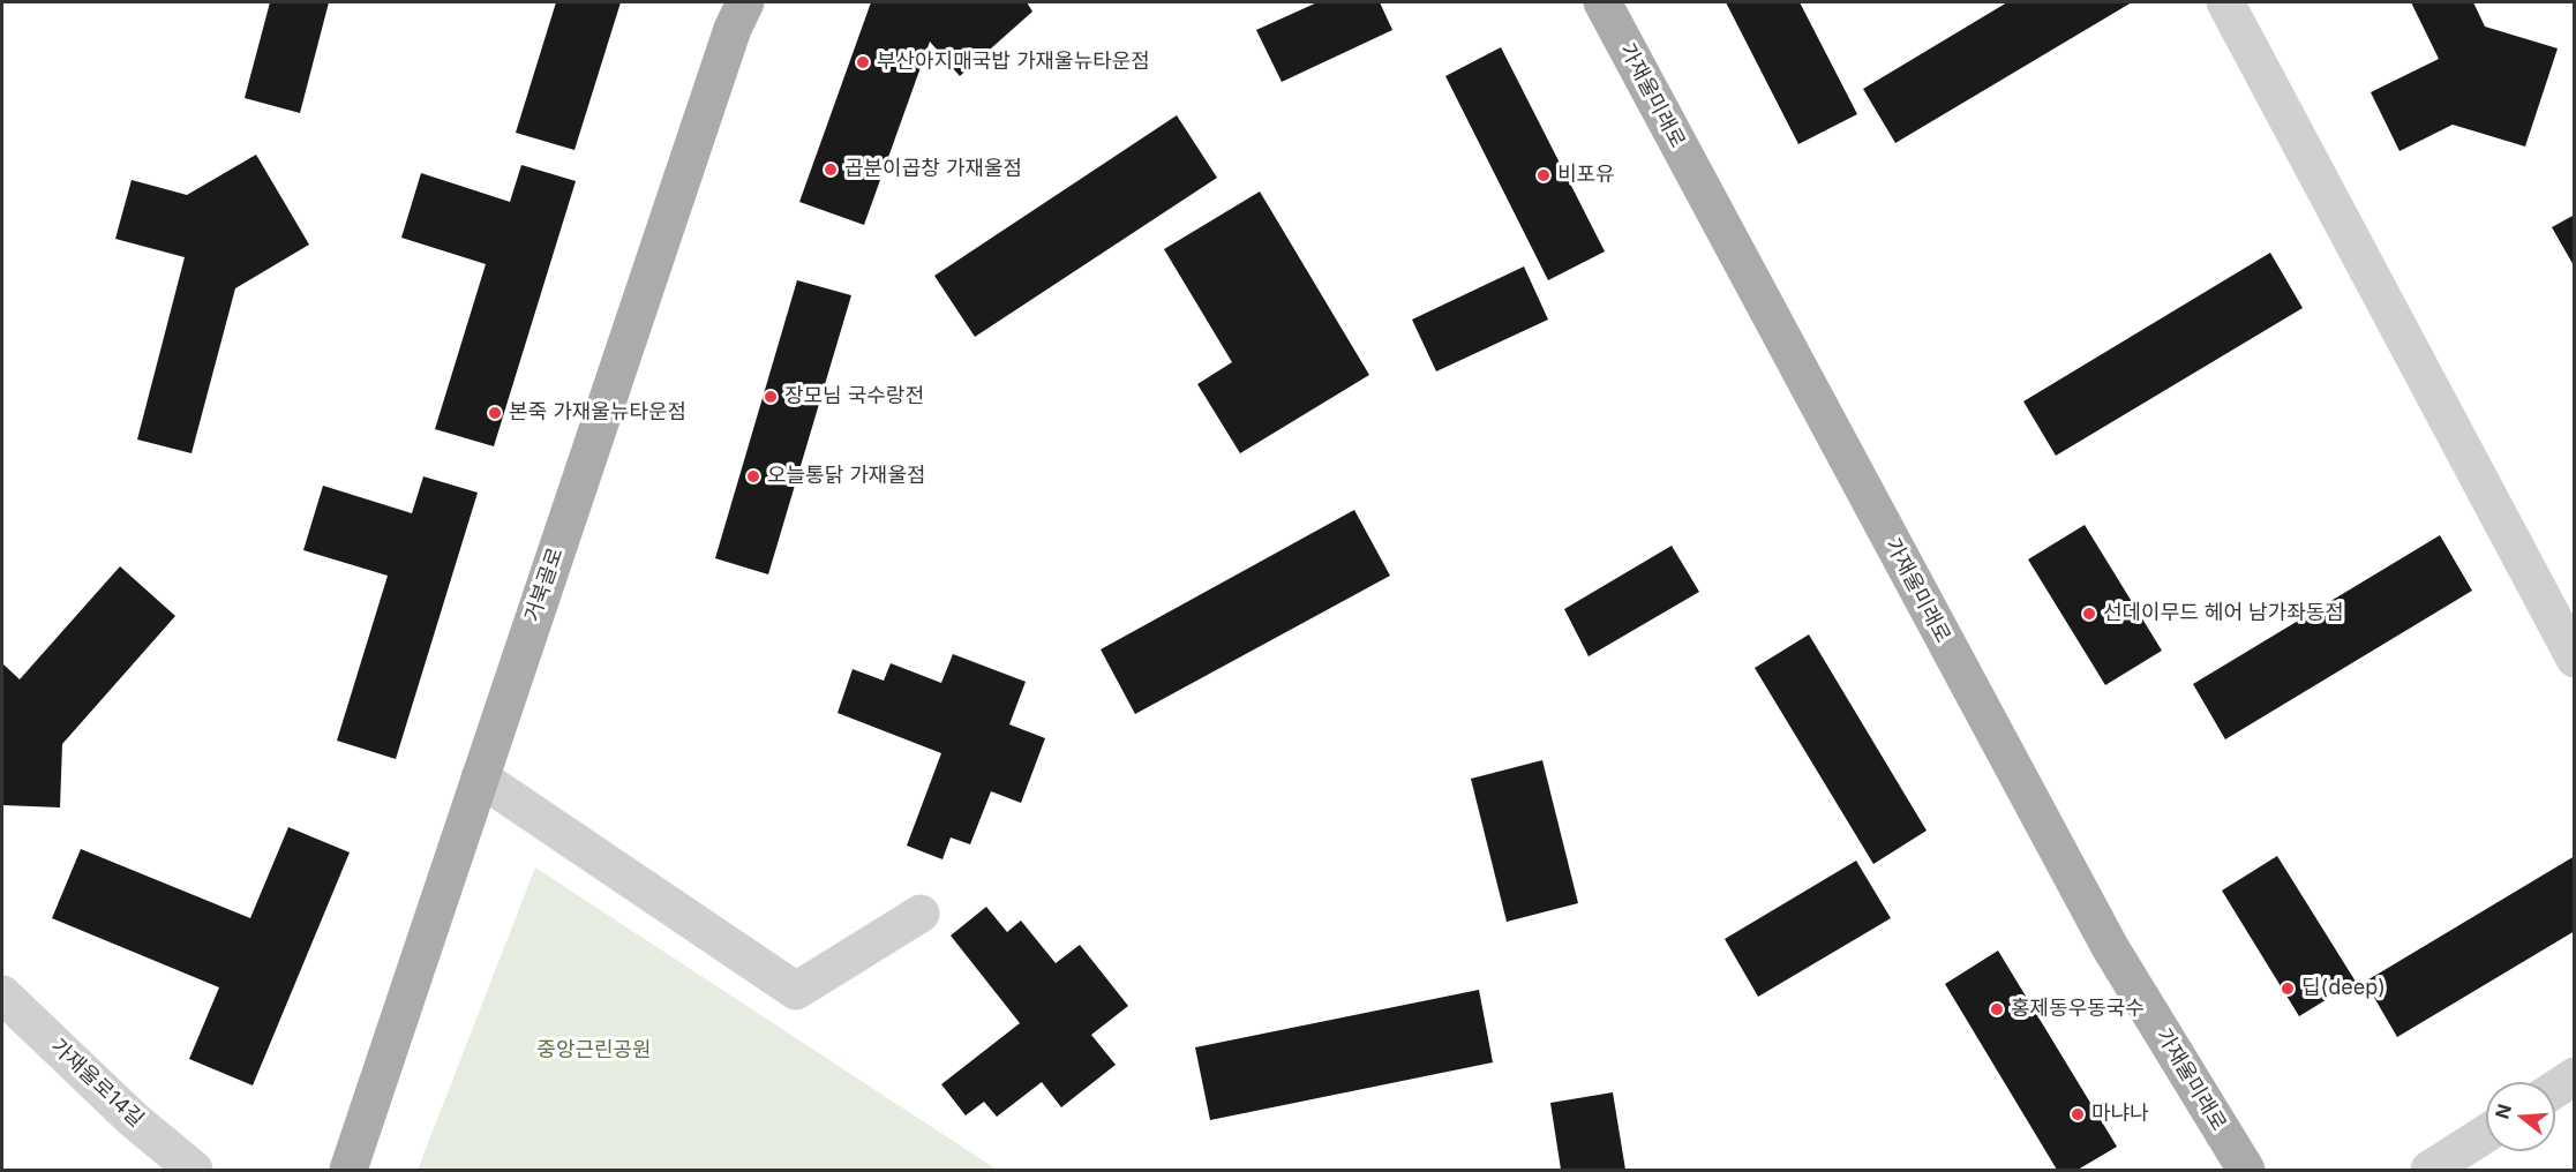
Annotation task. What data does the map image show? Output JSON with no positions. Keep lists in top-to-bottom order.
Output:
{
  "streets": {
    "main road": ["가재울미래로", "거북골로"],
    "street": ["가재울로14길"]
  },
  "parks": ["중앙근린공원"],
  "places": [
    "부산아지매국밥 가재울뉴타운점",
    "곱분이곱창 가재울점",
    "비포유",
    "장모님 국수랑전",
    "본죽 가재울뉴타운점",
    "오늘통닭 가재울점",
    "선데이무드 헤어 남가좌동점",
    "딥(deep)",
    "홍제동우동국수",
    "마냐나"
  ],
  "north": "left"
}
